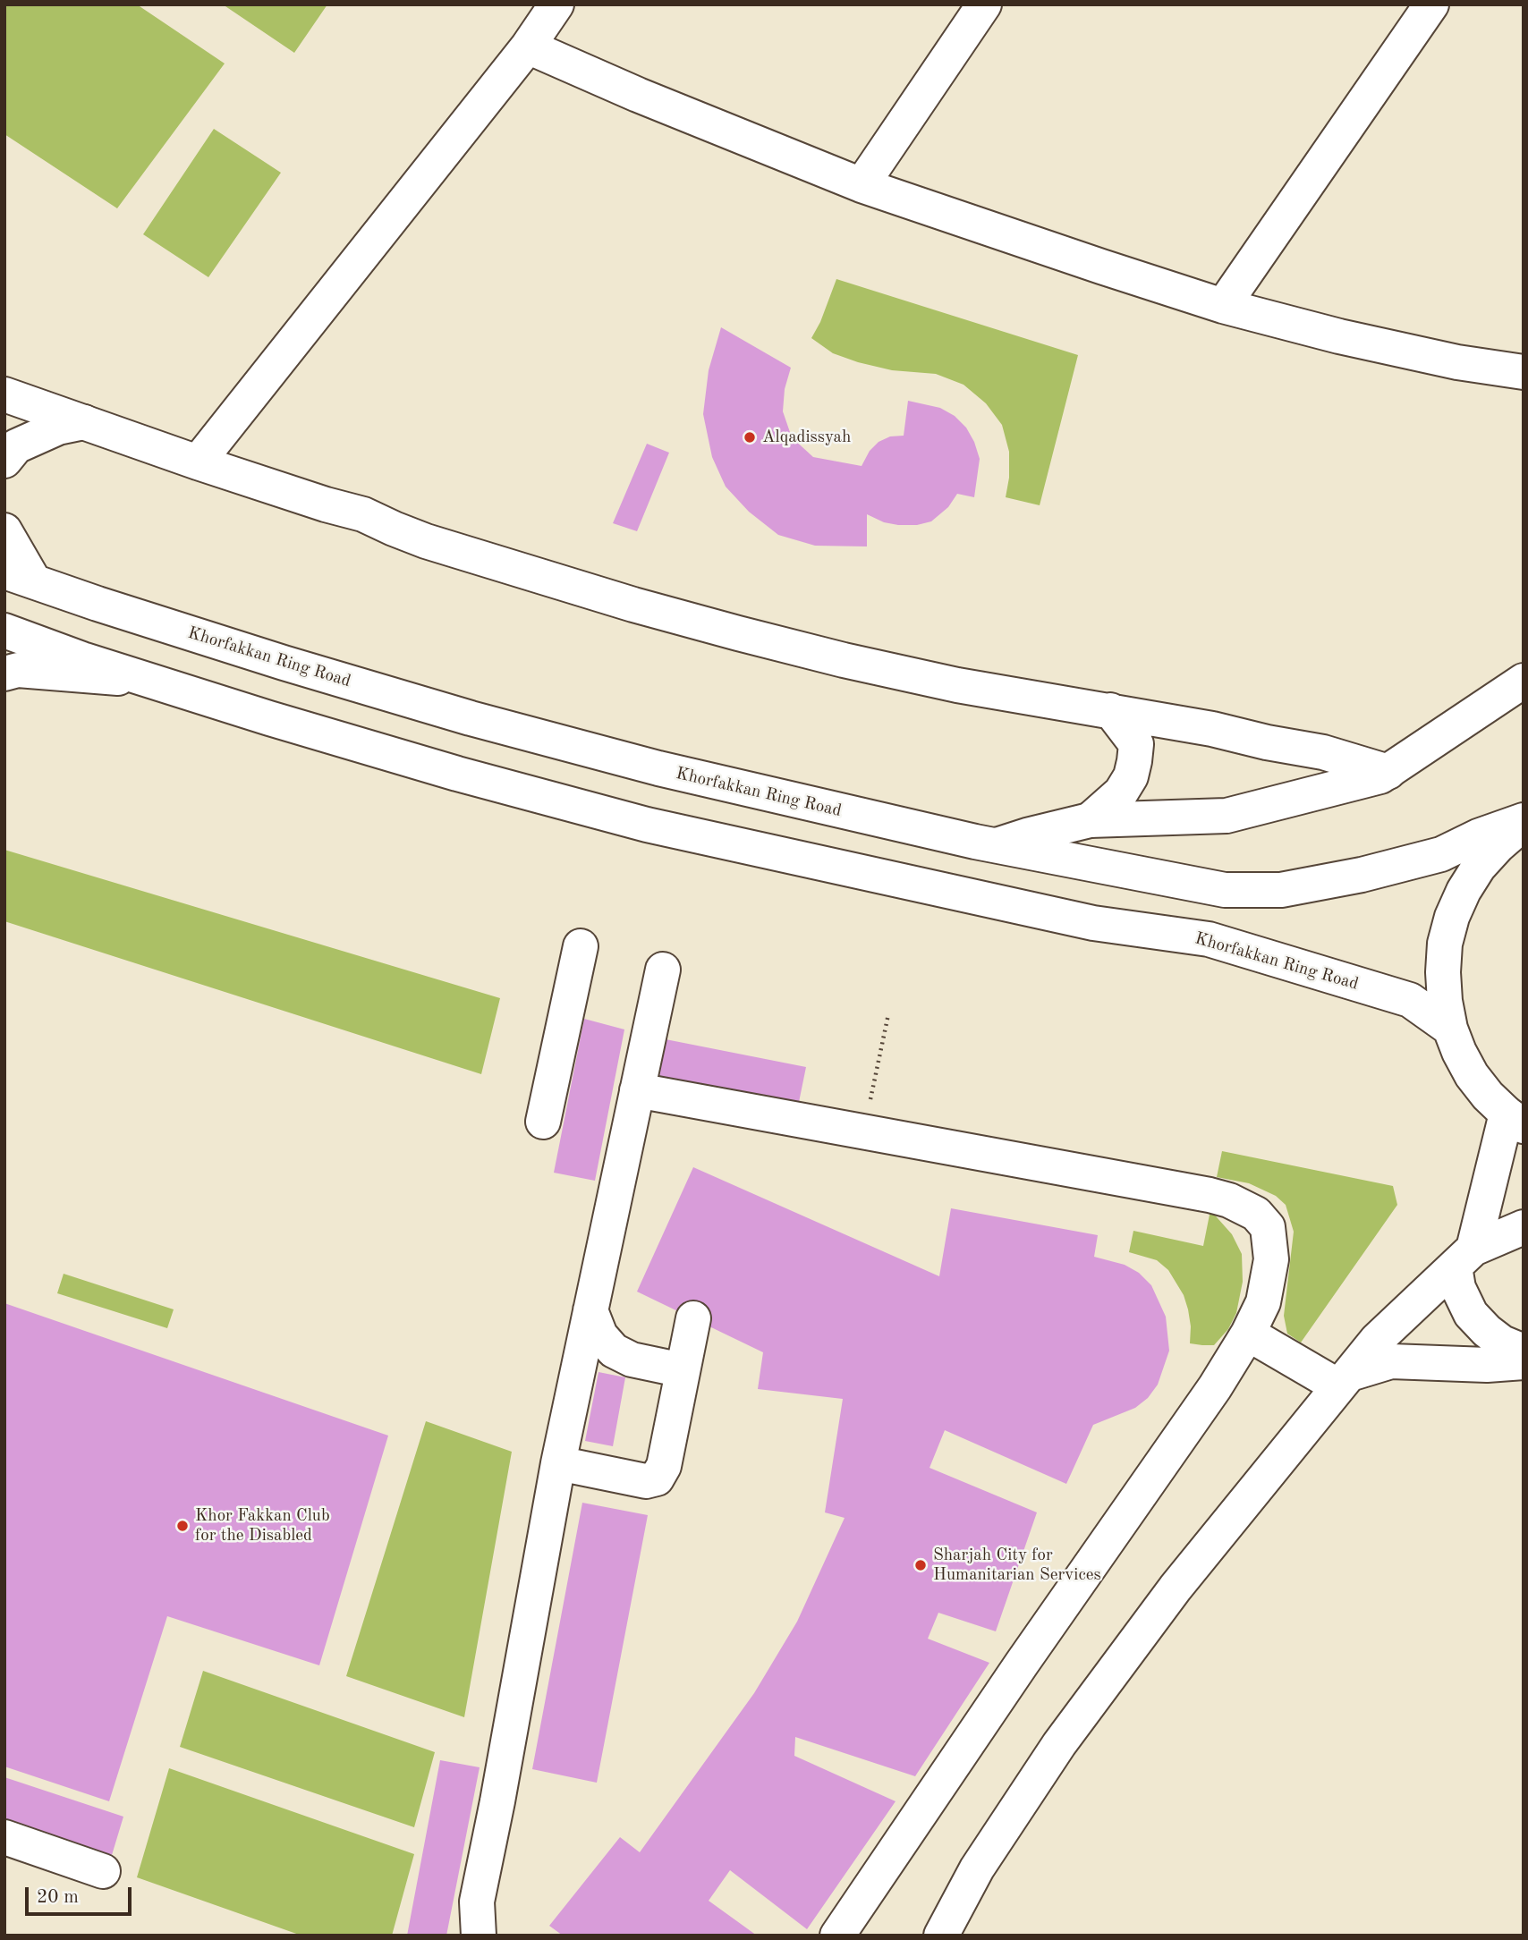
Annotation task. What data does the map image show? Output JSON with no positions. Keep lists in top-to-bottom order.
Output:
{
  "streets": {
    "main road": ["Khorfakkan Ring Road"]
  },
  "places": ["Alqadissyah", "Khor Fakkan Club for the Disabled", "Sharjah City for Humanitarian Services"],
  "scale_bar": "20 m"
}
